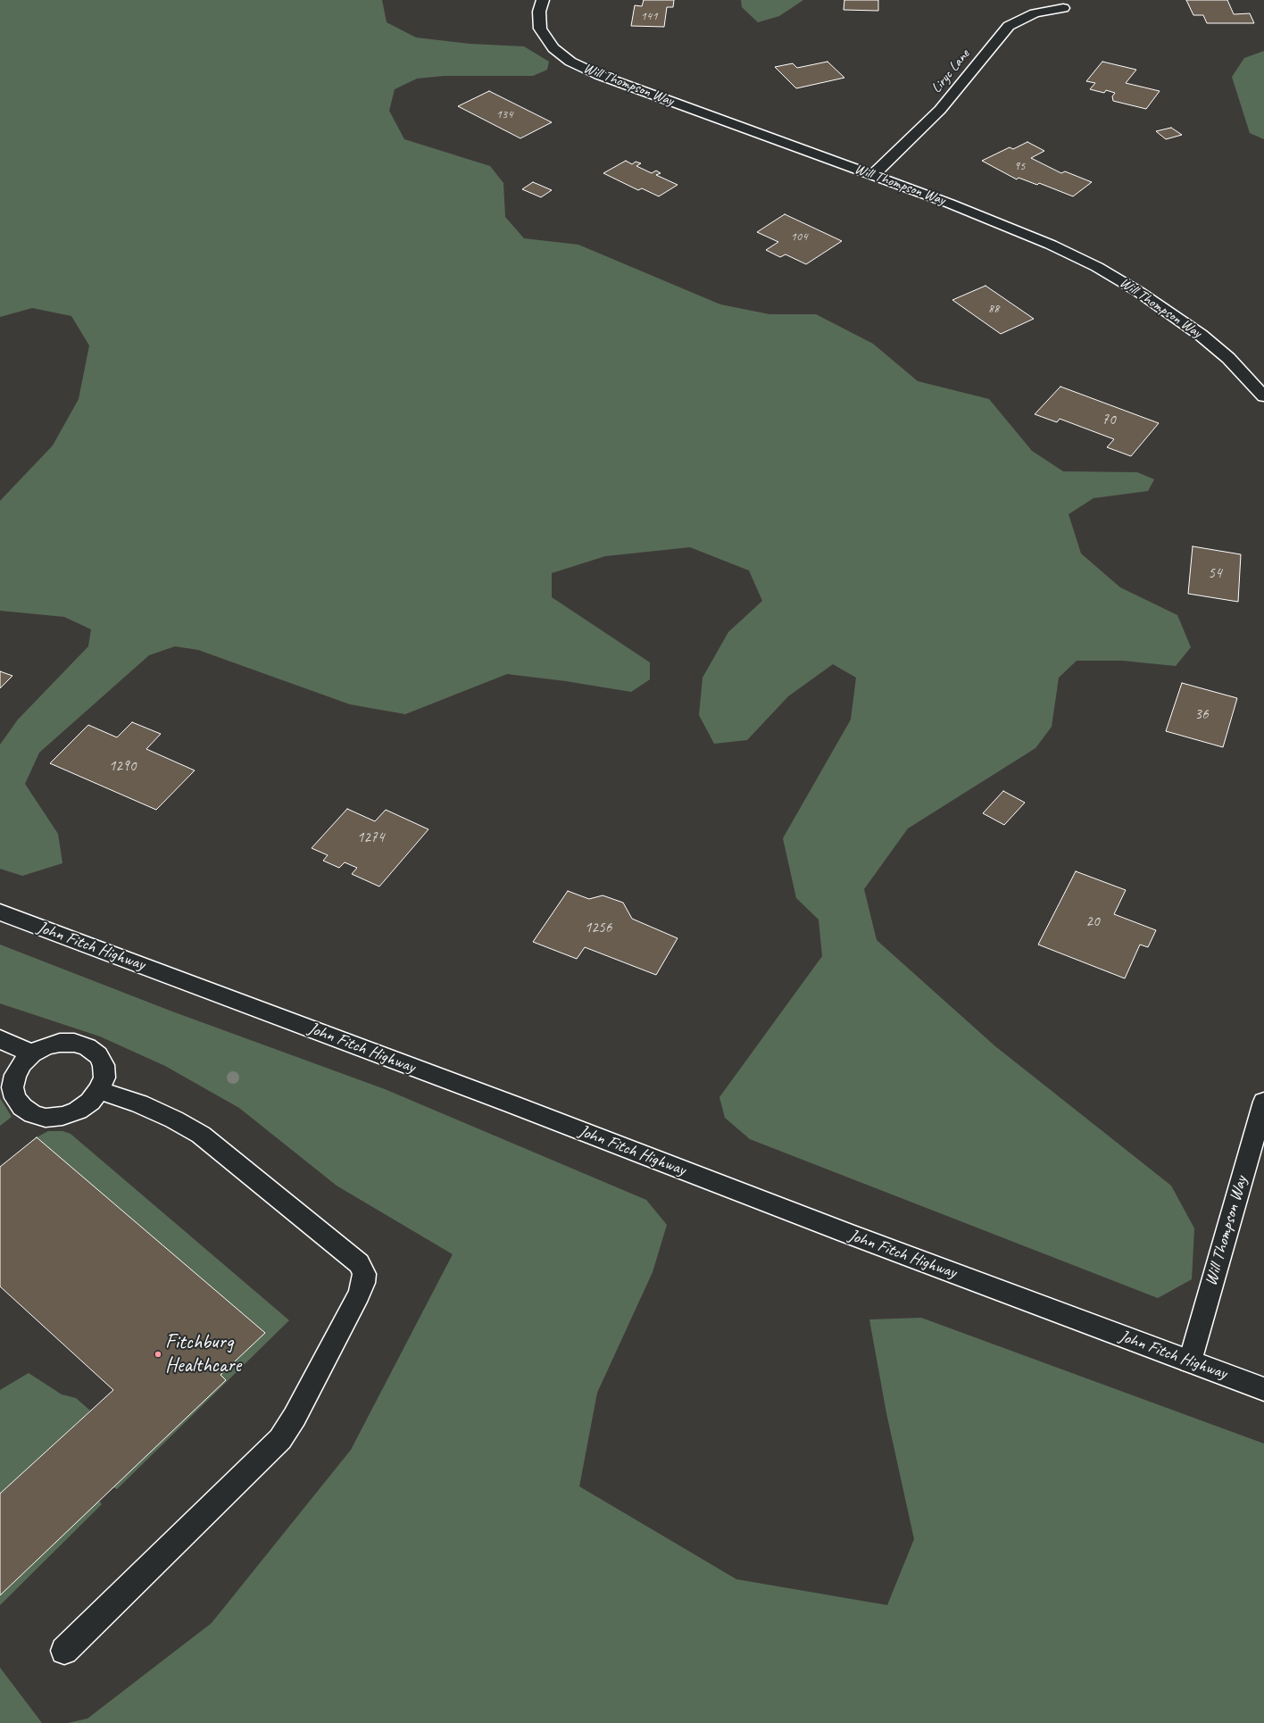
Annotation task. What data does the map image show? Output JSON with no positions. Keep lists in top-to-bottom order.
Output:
{
  "streets": {
    "street": ["Liryc Lane", "Will Thompson Way", "John Fitch Highway"]
  },
  "crossings": [
    ["Liryc Lane", "Will Thompson Way"],
    ["Will Thompson Way", "John Fitch Highway"]
  ],
  "places": ["Fitchburg Healthcare"],
  "house_numbers": [
    "141",
    "134",
    "95",
    "104",
    "88",
    "70",
    "54",
    "36",
    "1290",
    "1274",
    "20",
    "1256"
  ]
}
